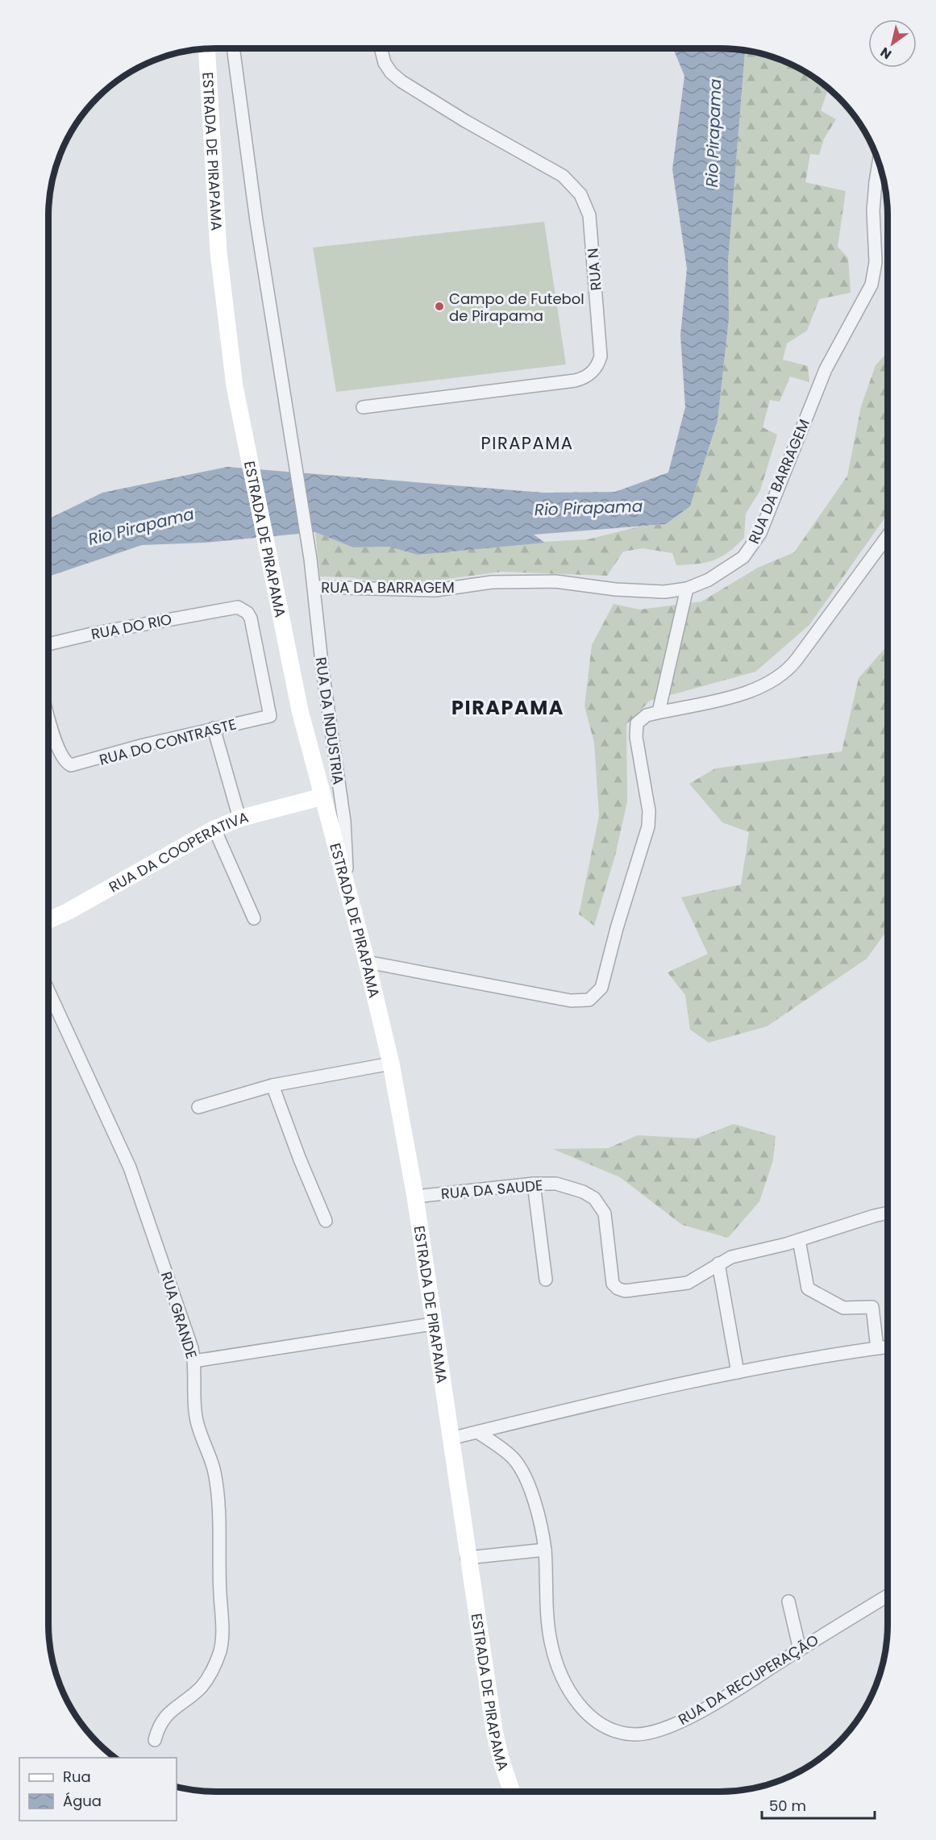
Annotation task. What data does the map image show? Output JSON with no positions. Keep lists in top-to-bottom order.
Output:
{
  "streets": {
    "street": [
      "ESTRADA DE PIRAPAMA",
      "RUA N",
      "RUA DA BARRAGEM",
      "RUA DO RIO",
      "RUA DA INDUSTRIA",
      "RUA DO CONTRASTE",
      "RUA DA COOPERATIVA",
      "RUA DA SAUDE",
      "RUA GRANDE",
      "RUA DA RECUPERAÇÃO"
    ]
  },
  "crossings": [
    ["ESTRADA DE PIRAPAMA", "RUA DA INDUSTRIA"],
    ["ESTRADA DE PIRAPAMA", "RUA DA COOPERATIVA"],
    ["ESTRADA DE PIRAPAMA", "RUA DA SAUDE"],
    ["RUA DA BARRAGEM", "RUA DA INDUSTRIA"],
    ["RUA DO RIO", "RUA DO CONTRASTE"]
  ],
  "districts": ["PIRAPAMA", "PIRAPAMA"],
  "water": ["Rio Pirapama"],
  "places": ["Campo de Futebol de Pirapama"],
  "legend": ["Rua", "Água"],
  "scale_bar": "50 m",
  "north": "bottom left"
}
